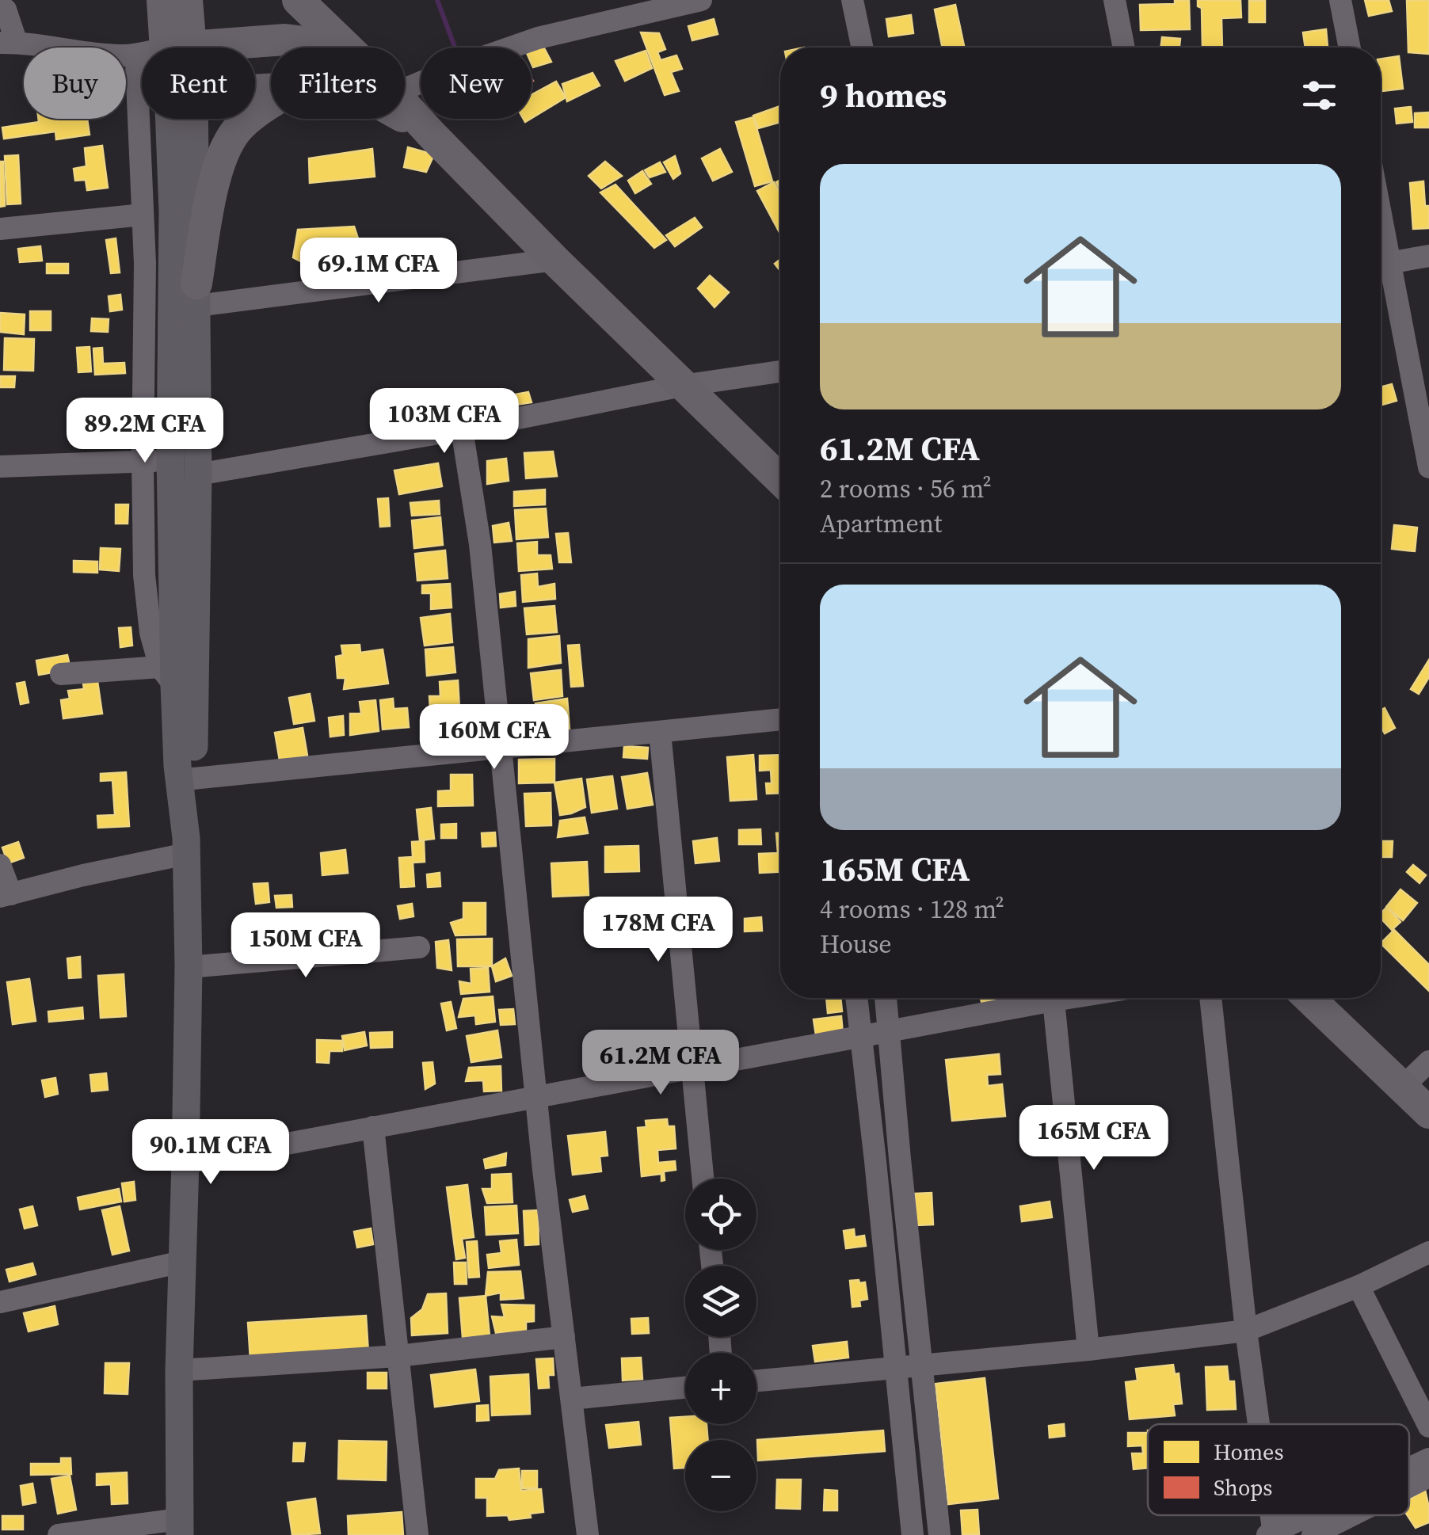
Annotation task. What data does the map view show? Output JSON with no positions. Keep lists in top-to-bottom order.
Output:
{
  "legend": ["Homes", "Shops"],
  "page": {
    "chip": [
      "Buy",
      "Rent",
      "Filters",
      "New"
    ],
    "heading": "9 homes",
    "list": [
      {
        "name": "61.2M CFA",
        "note": "2 rooms · 56 m² · Apartment"
      },
      {
        "name": "165M CFA",
        "note": "4 rooms · 128 m² · House"
      }
    ],
    "price": [
      "69.1M CFA",
      "103M CFA",
      "89.2M CFA",
      "160M CFA",
      "178M CFA",
      "150M CFA",
      "61.2M CFA",
      "165M CFA",
      "90.1M CFA"
    ],
    "map_buttons": ["+", "−"]
  }
}
